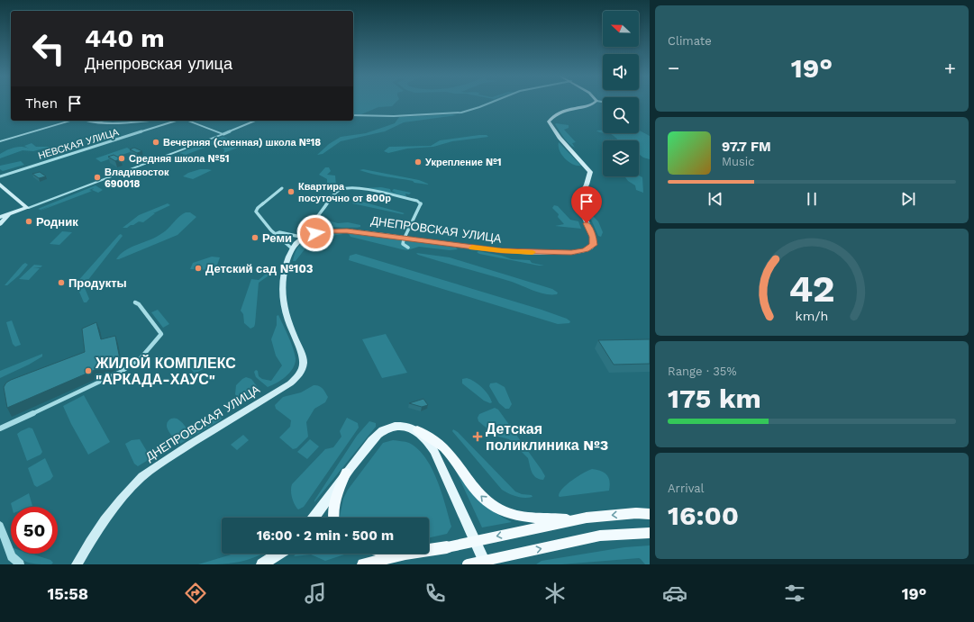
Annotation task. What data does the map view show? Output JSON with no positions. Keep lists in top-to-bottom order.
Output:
{
  "streets": {
    "main road": ["ДНЕПРОВСКАЯ УЛИЦА"],
    "street": ["НЕВСКАЯ УЛИЦА"]
  },
  "places": {
    "other": [
      "Вечерняя (сменная) школа №18",
      "Средняя школа №51",
      "Укрепление №1",
      "Владивосток 690018",
      "Квартира посуточно от 800р",
      "Родник",
      "Реми",
      "Детский сад №103",
      "Продукты",
      "ЖИЛОЙ КОМПЛЕКС \"АРКАДА-ХАУС\""
    ],
    "health": ["Детская поликлиника №3"]
  },
  "north": "left",
  "page": {
    "tile": [
      "Climate",
      ["Range · 35%", "175 km"],
      ["Arrival", "16:00"]
    ],
    "turn": ["440 m", "Днепровская улица"],
    "heat": ["−", "19°", "+"],
    "then": "Then",
    "song": ["97.7 FM", "Music"],
    "limit": "50",
    "trip": "16:00 · 2 min · 500 m",
    "tabs": ["15:58", "19°"],
    "gauge": ["42", "km/h"]
  }
}
